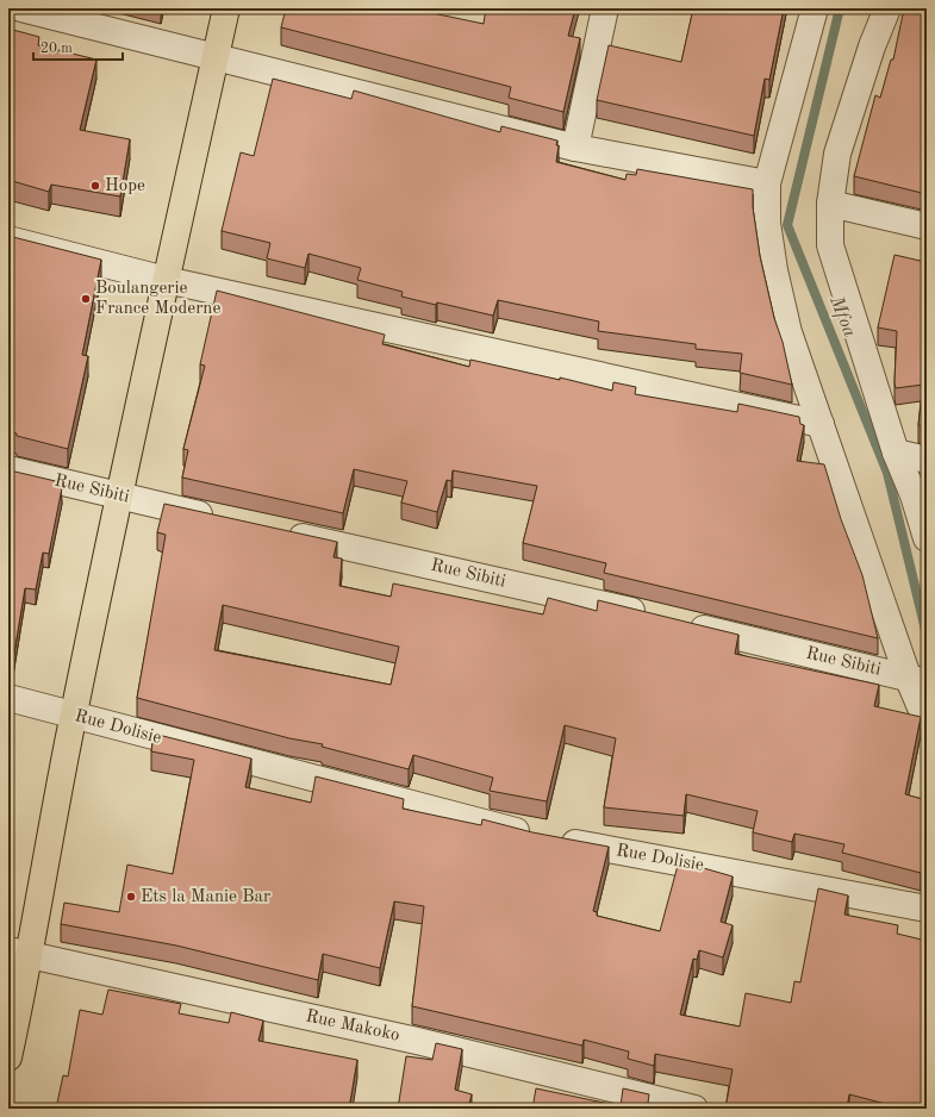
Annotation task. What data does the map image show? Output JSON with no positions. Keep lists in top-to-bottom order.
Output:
{
  "streets": {
    "street": ["Rue Sibiti", "Rue Dolisie", "Rue Makoko"]
  },
  "water": ["Mfoa"],
  "places": ["Hope", "Boulangerie France Moderne", "Ets la Manie Bar"],
  "scale_bar": "20 m"
}
